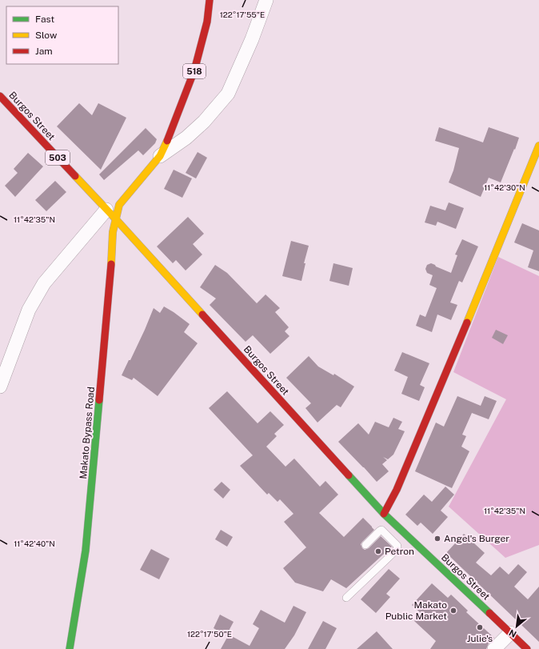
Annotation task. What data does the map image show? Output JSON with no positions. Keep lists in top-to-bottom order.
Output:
{
  "streets": {
    "main road": [
      "518",
      "Burgos Street",
      "503",
      "Makato Bypass Road"
    ]
  },
  "crossings": [
    ["518", "Burgos Street"],
    ["518", "Makato Bypass Road"],
    ["Burgos Street", "Makato Bypass Road"]
  ],
  "places": [
    "Angel's Burger",
    "Petron",
    "Makato Public Market",
    "Julie's"
  ],
  "legend": ["Fast", "Slow", "Jam"],
  "north": "bottom left",
  "coordinates": [
    "122°17'55\"E",
    "11°42'30\"N",
    "11°42'35\"N",
    "11°42'40\"N",
    "122°17'50\"E"
  ]
}
